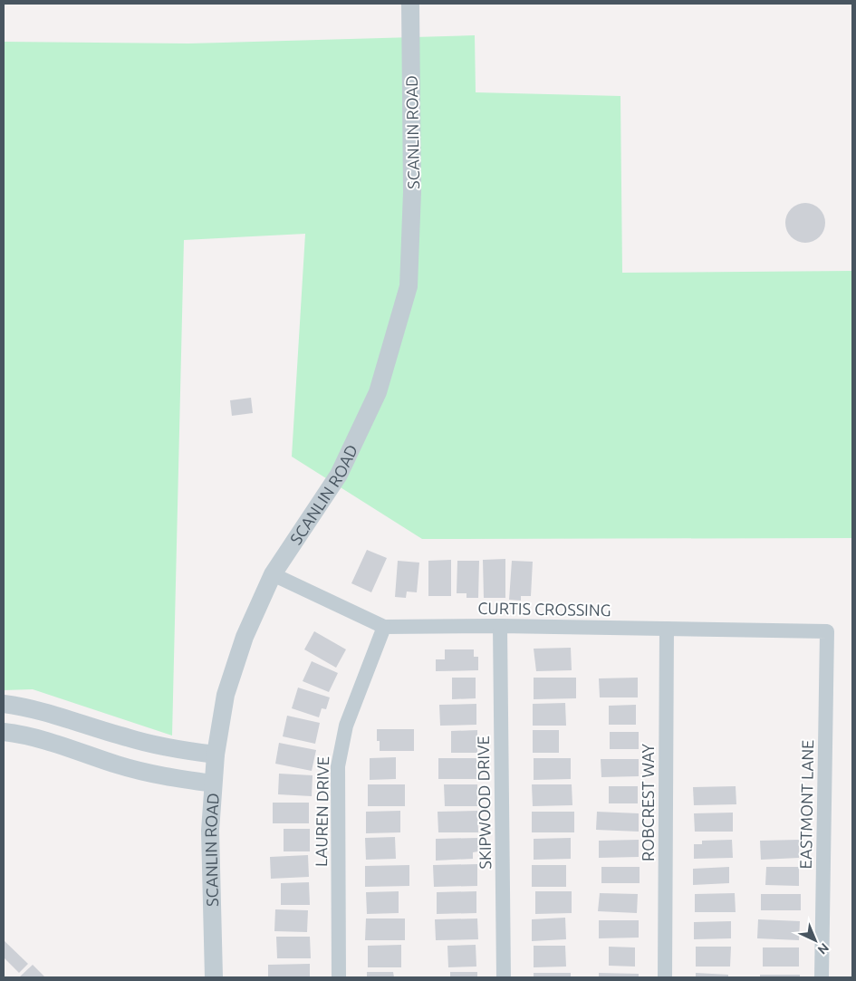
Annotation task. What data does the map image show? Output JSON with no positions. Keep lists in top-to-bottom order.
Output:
{
  "streets": {
    "street": [
      "SCANLIN ROAD",
      "CURTIS CROSSING",
      "SKIPWOOD DRIVE",
      "ROBCREST WAY",
      "EASTMONT LANE",
      "LAUREN DRIVE"
    ]
  },
  "crossings": [
    ["SCANLIN ROAD", "CURTIS CROSSING"],
    ["CURTIS CROSSING", "SKIPWOOD DRIVE"],
    ["CURTIS CROSSING", "ROBCREST WAY"],
    ["CURTIS CROSSING", "EASTMONT LANE"],
    ["CURTIS CROSSING", "LAUREN DRIVE"]
  ],
  "north": "bottom right"
}
